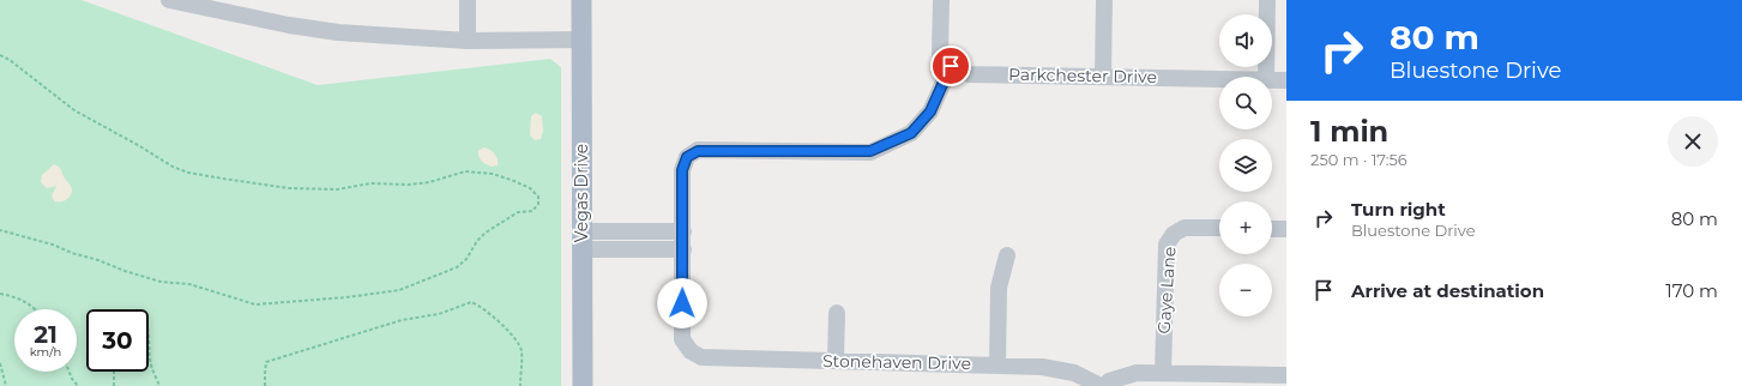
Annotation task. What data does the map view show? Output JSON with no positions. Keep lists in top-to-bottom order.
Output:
{
  "streets": {
    "main road": ["Vegas Drive"],
    "street": ["Parkchester Drive", "Gaye Lane", "Stonehaven Drive"]
  },
  "crossings": [
    ["Gaye Lane", "Stonehaven Drive"]
  ],
  "page": {
    "turn": ["80 m", "Bluestone Drive"],
    "map_buttons": ["+", "−"],
    "heading": ["1 min", "250 m · 17:56"],
    "list": [
      {
        "name": "Turn right",
        "note": "Bluestone Drive",
        "value": "80 m"
      },
      {
        "name": "Arrive at destination",
        "value": "170 m"
      }
    ],
    "speed": "21 km/h",
    "limit": "30"
  }
}
